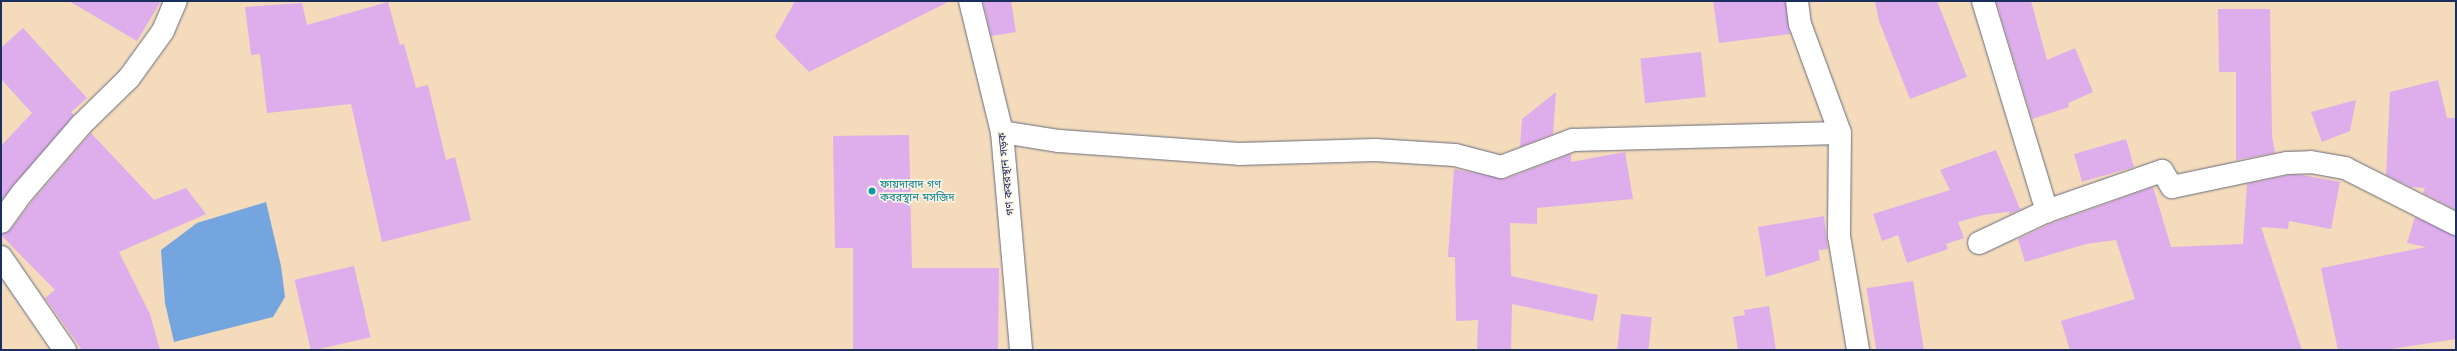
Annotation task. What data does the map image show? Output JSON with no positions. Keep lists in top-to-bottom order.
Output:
{
  "streets": {
    "street": ["গণ কবরস্থান সড়ক"]
  },
  "places": ["ফায়দাবাদ গণ কবরস্থান মসজিদ"]
}
